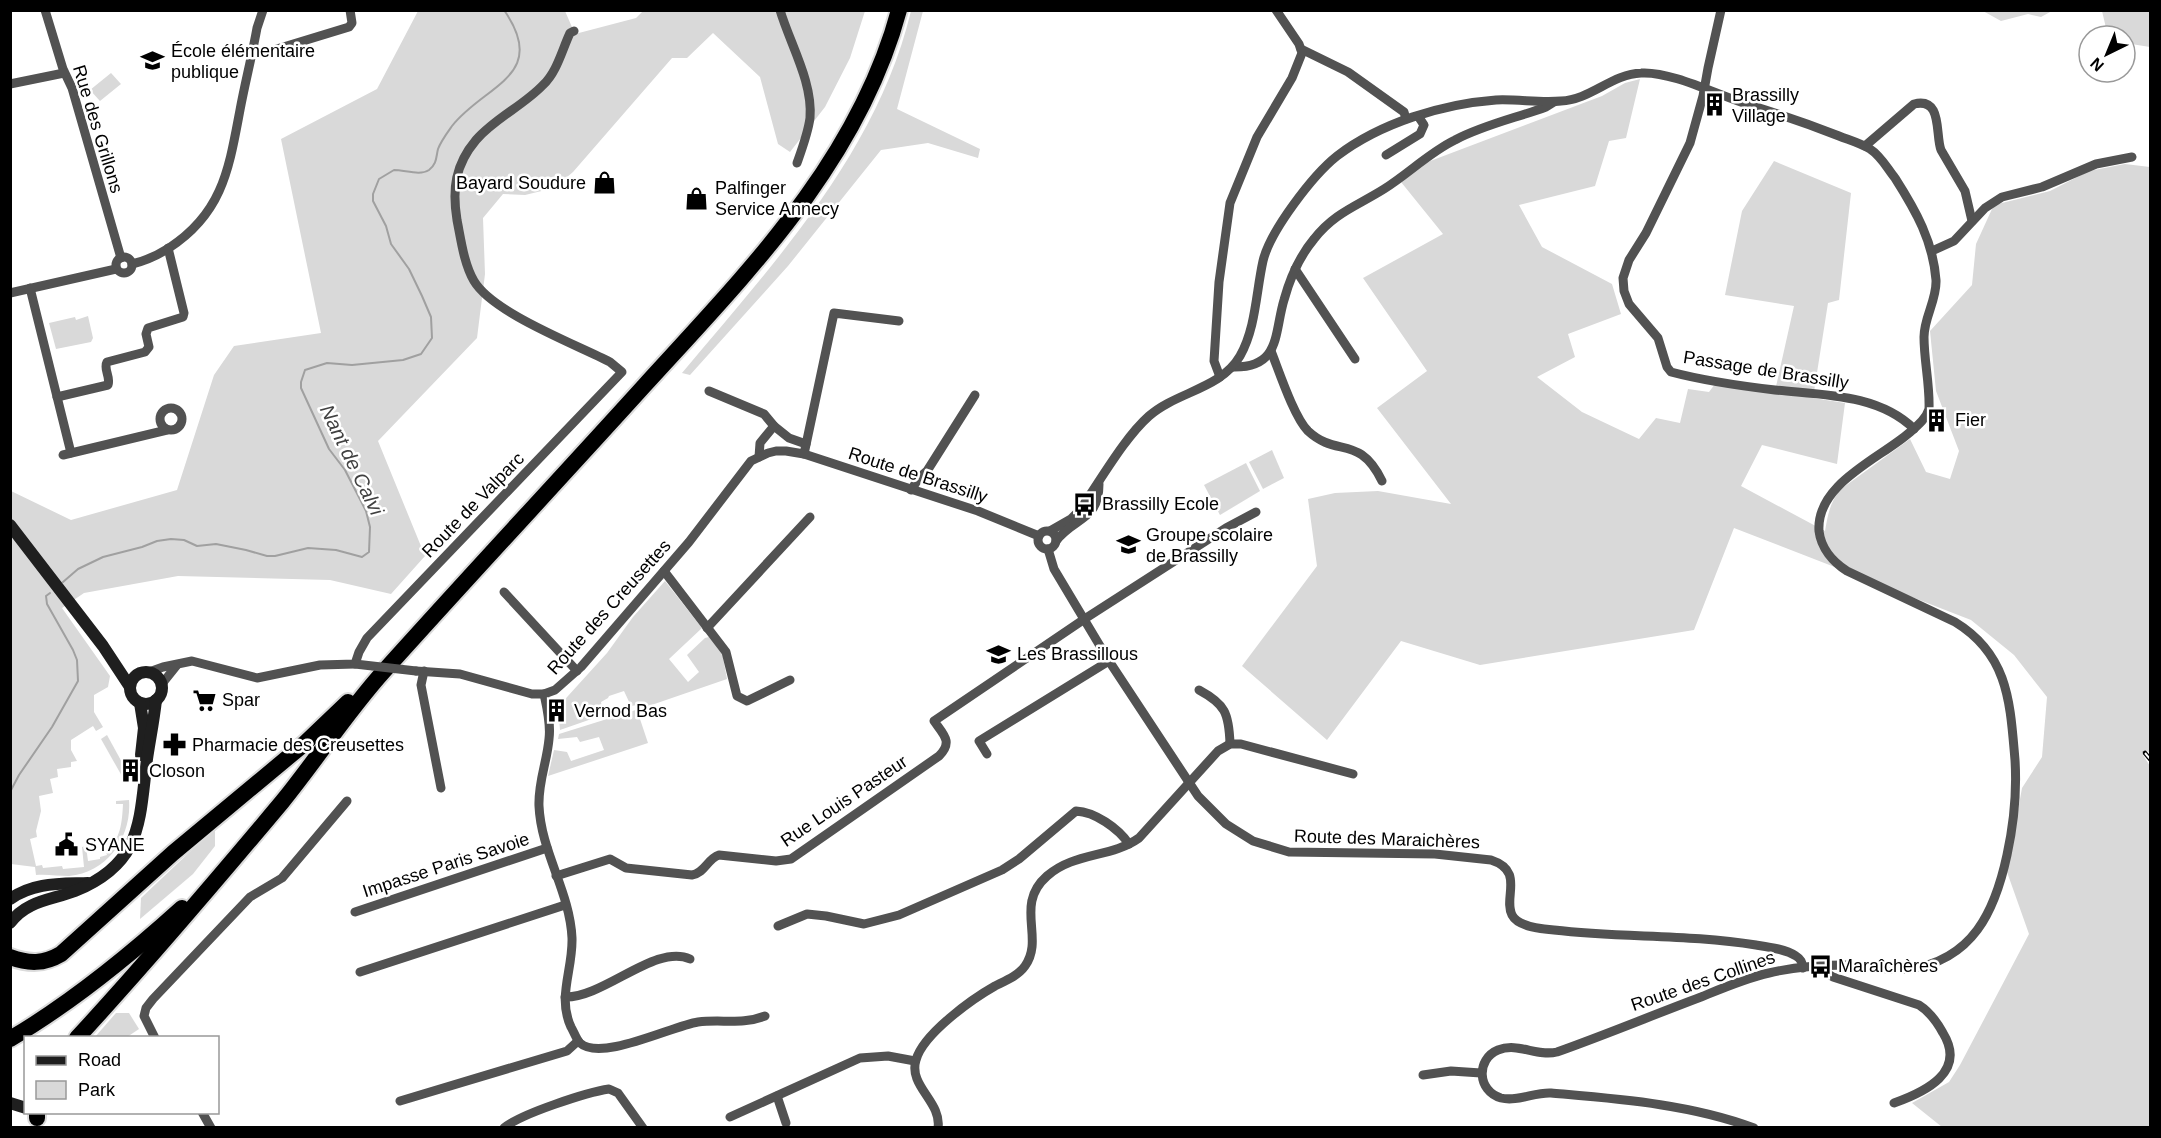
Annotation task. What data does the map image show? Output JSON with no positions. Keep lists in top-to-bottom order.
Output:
{
  "streets": {
    "street": [
      "Rue des Grillons",
      "Passage de Brassilly",
      "Route de Brassilly",
      "Route de Valparc",
      "Route des Creusettes",
      "Rue Louis Pasteur",
      "Route des Maraichères",
      "Impasse Paris Savoie",
      "Route des Collines"
    ]
  },
  "crossings": [
    ["Passage de Brassilly", "Route des Collines"],
    ["Route de Brassilly", "Route des Creusettes"],
    ["Route de Valparc", "Route des Creusettes"],
    ["Route des Maraichères", "Route des Collines"]
  ],
  "water": ["Nant de Calvi"],
  "places": {
    "school or university": ["École élémentaire publique", "Groupe scolaire de Brassilly", "Les Brassillous"],
    "building": [
      "Brassilly Village",
      "Fier",
      "Vernod Bas",
      "Closon"
    ],
    "shop": ["Bayard Soudure", "Palfinger Service Annecy"],
    "bus stop": ["Brassilly Ecole", "Maraîchères"],
    "supermarket": ["Spar"],
    "pharmacy": ["Pharmacie des Creusettes"],
    "public building": ["SYANE"]
  },
  "legend": ["Road", "Park"],
  "north": "bottom left"
}
